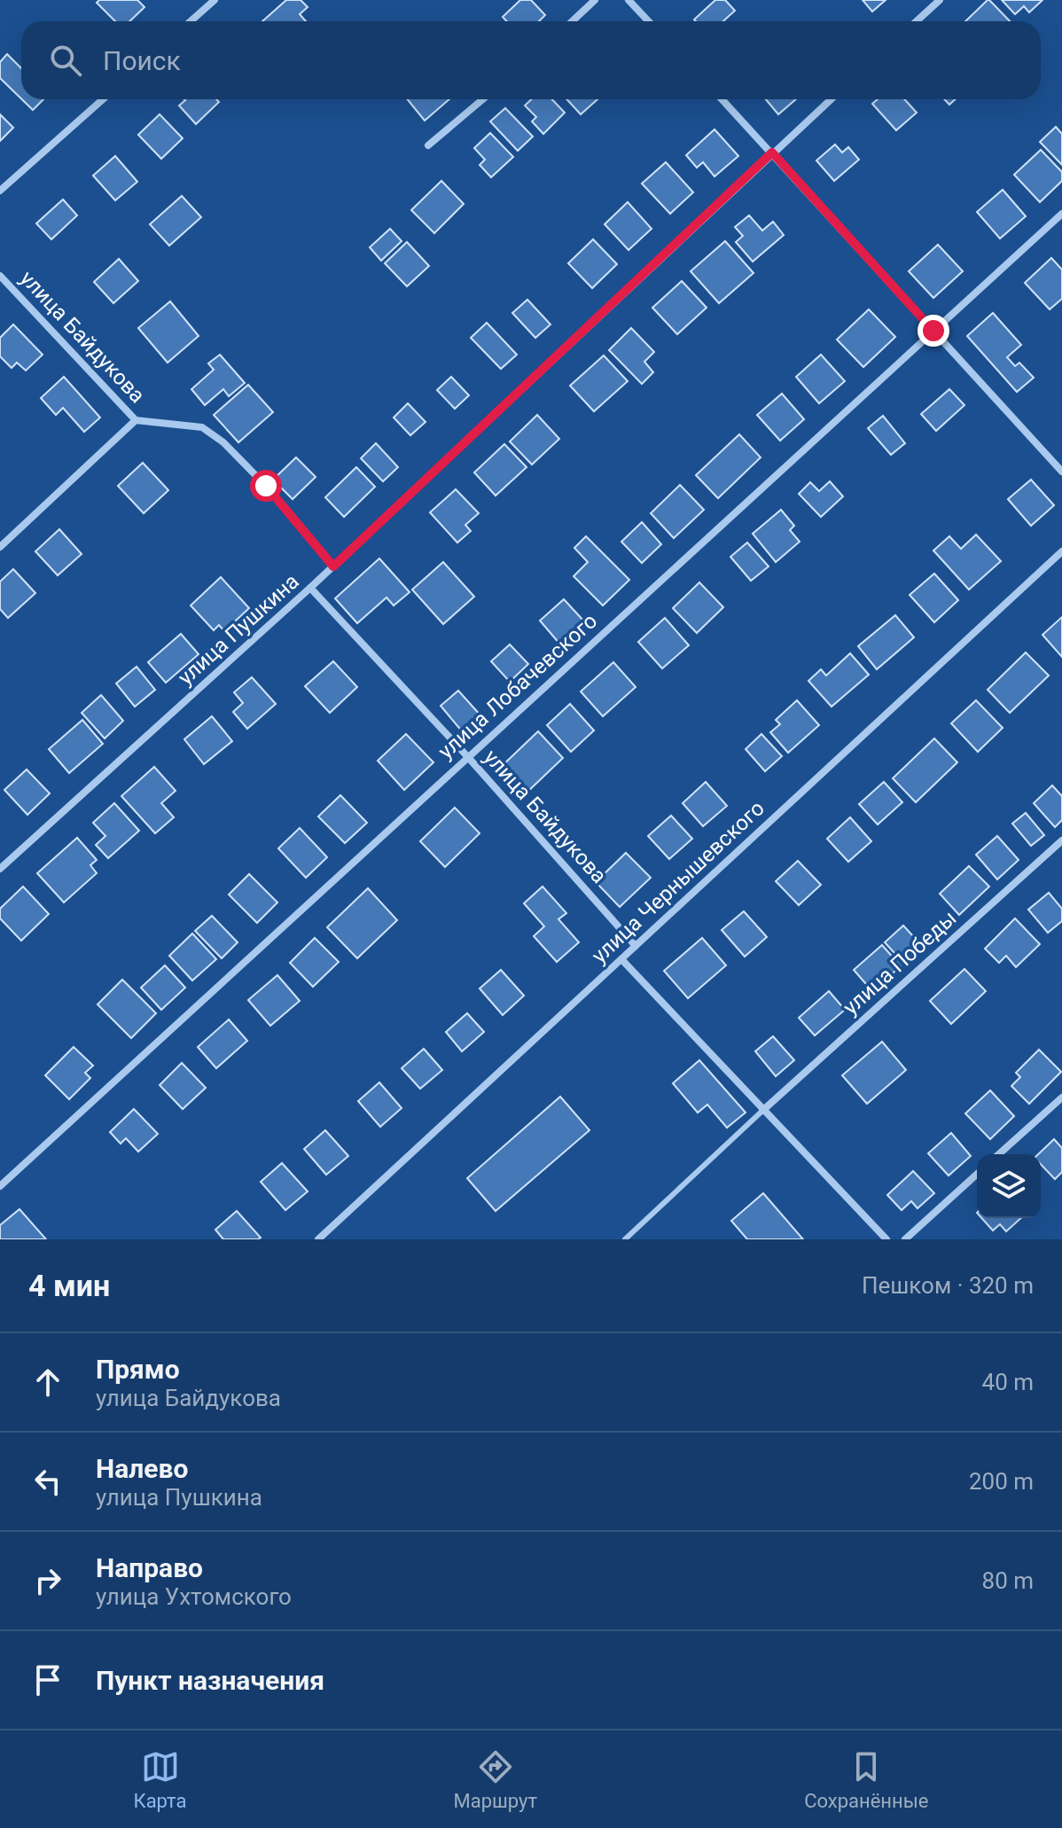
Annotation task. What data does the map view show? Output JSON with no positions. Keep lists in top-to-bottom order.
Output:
{
  "streets": {
    "street": [
      "улица Байдукова",
      "улица Пушкина",
      "улица Лобачевского",
      "улица Чернышевского",
      "улица Победы"
    ]
  },
  "crossings": [
    ["улица Байдукова", "улица Пушкина"],
    ["улица Байдукова", "улица Лобачевского"],
    ["улица Байдукова", "улица Чернышевского"]
  ],
  "page": {
    "search": "Поиск",
    "heading": ["4 мин", "Пешком · 320 m"],
    "list": [
      ["Прямо", "улица Байдукова", "40 m"],
      ["Налево", "улица Пушкина", "200 m"],
      ["Направо", "улица Ухтомского", "80 m"],
      "Пункт назначения"
    ],
    "nav": ["Карта", "Маршрут", "Сохранённые"]
  }
}
